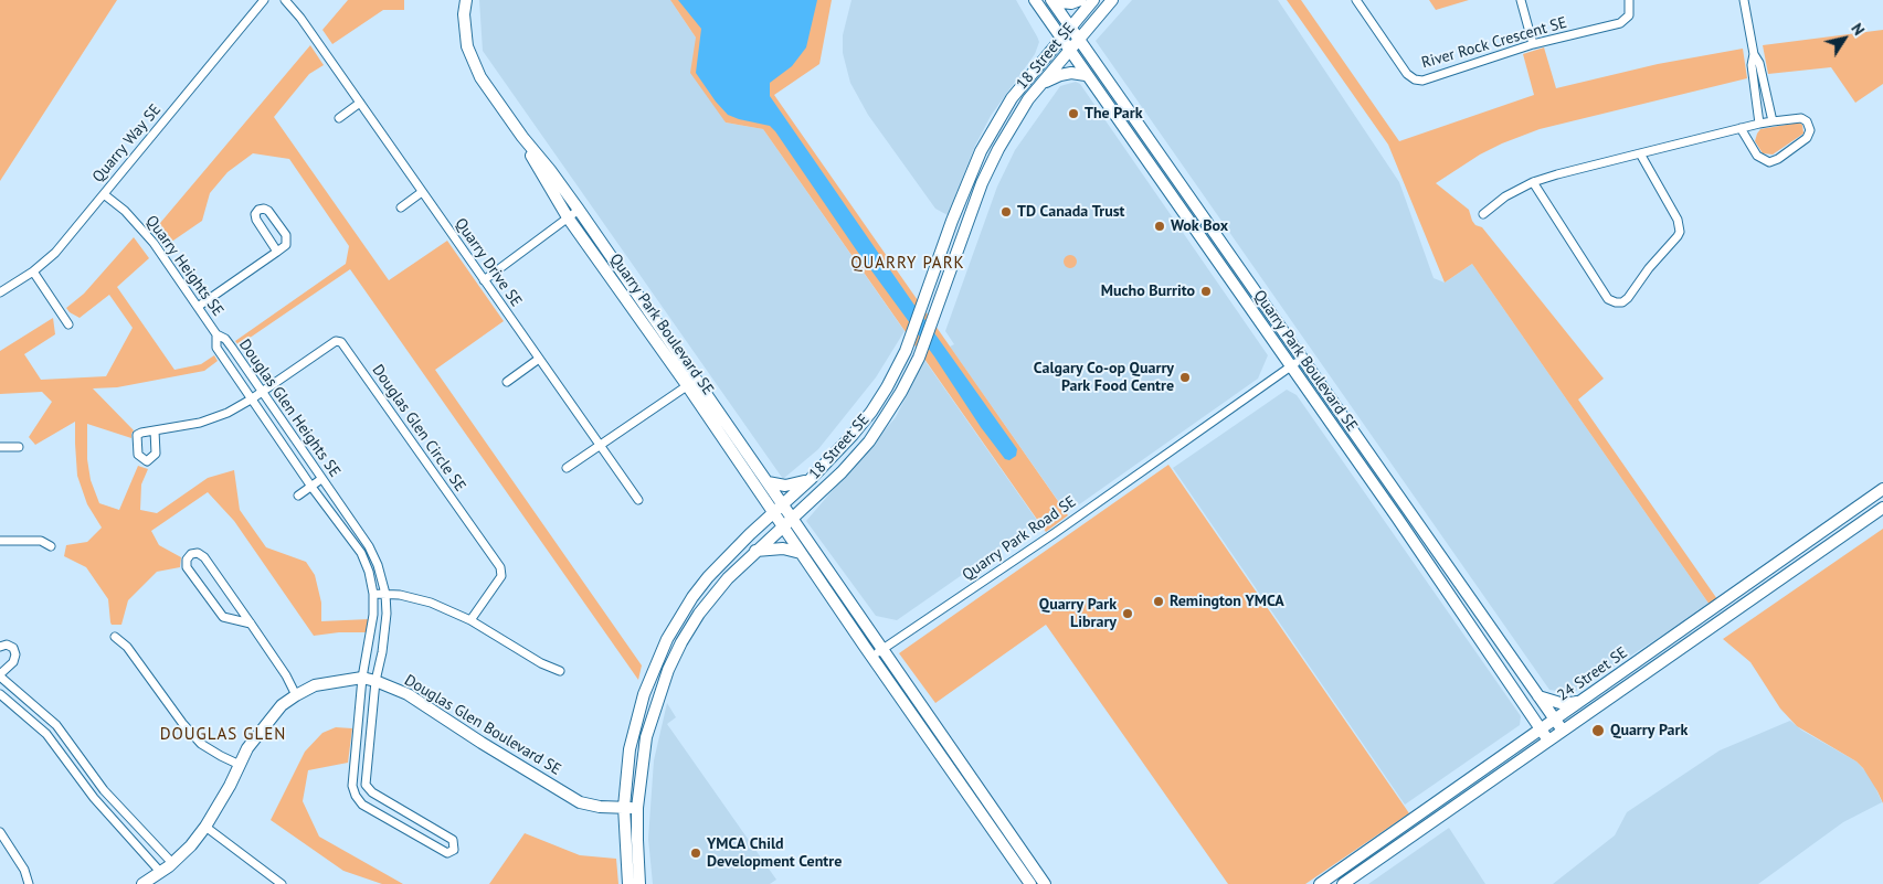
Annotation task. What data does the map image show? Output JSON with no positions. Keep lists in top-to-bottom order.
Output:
{
  "streets": {
    "main road": [
      "18 Street SE",
      "Quarry Park Boulevard SE",
      "24 Street SE",
      "Douglas Glen Boulevard SE"
    ],
    "street": [
      "River Rock Crescent SE",
      "Quarry Way SE",
      "Quarry Drive SE",
      "Quarry Heights SE",
      "Douglas Glen Heights SE",
      "Douglas Glen Circle SE",
      "Quarry Park Road SE"
    ]
  },
  "crossings": [
    ["18 Street SE", "Quarry Park Boulevard SE"],
    ["18 Street SE", "Douglas Glen Boulevard SE"],
    ["Quarry Way SE", "Quarry Heights SE"],
    ["Quarry Heights SE", "Douglas Glen Heights SE"],
    ["Quarry Park Boulevard SE", "Quarry Park Road SE"],
    ["Quarry Park Boulevard SE", "24 Street SE"],
    ["Douglas Glen Heights SE", "Douglas Glen Circle SE"],
    ["Douglas Glen Heights SE", "Douglas Glen Boulevard SE"]
  ],
  "districts": ["QUARRY PARK", "DOUGLAS GLEN"],
  "places": [
    "The Park",
    "TD Canada Trust",
    "Wok Box",
    "Mucho Burrito",
    "Calgary Co-op Quarry Park Food Centre",
    "Remington YMCA",
    "Quarry Park Library",
    "Quarry Park",
    "YMCA Child Development Centre"
  ],
  "north": "top right"
}
